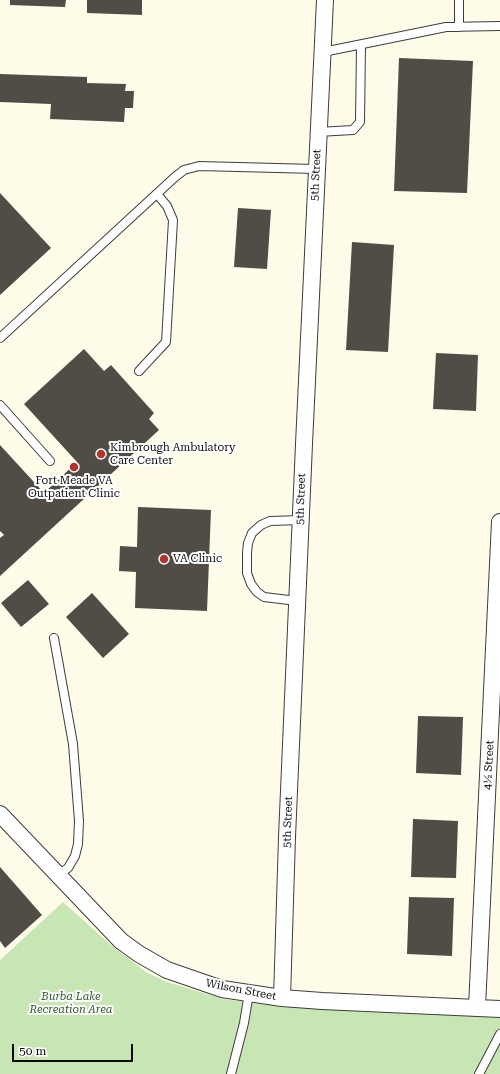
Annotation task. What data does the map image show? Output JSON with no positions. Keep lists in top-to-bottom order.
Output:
{
  "streets": {
    "street": ["5th Street", "4½ Street", "Wilson Street"]
  },
  "crossings": [
    ["5th Street", "Wilson Street"],
    ["4½ Street", "Wilson Street"]
  ],
  "parks": ["Burba Lake Recreation Area"],
  "places": ["Kimbrough Ambulatory Care Center", "Fort Meade VA Outpatient Clinic", "VA Clinic"],
  "scale_bar": "50 m"
}
